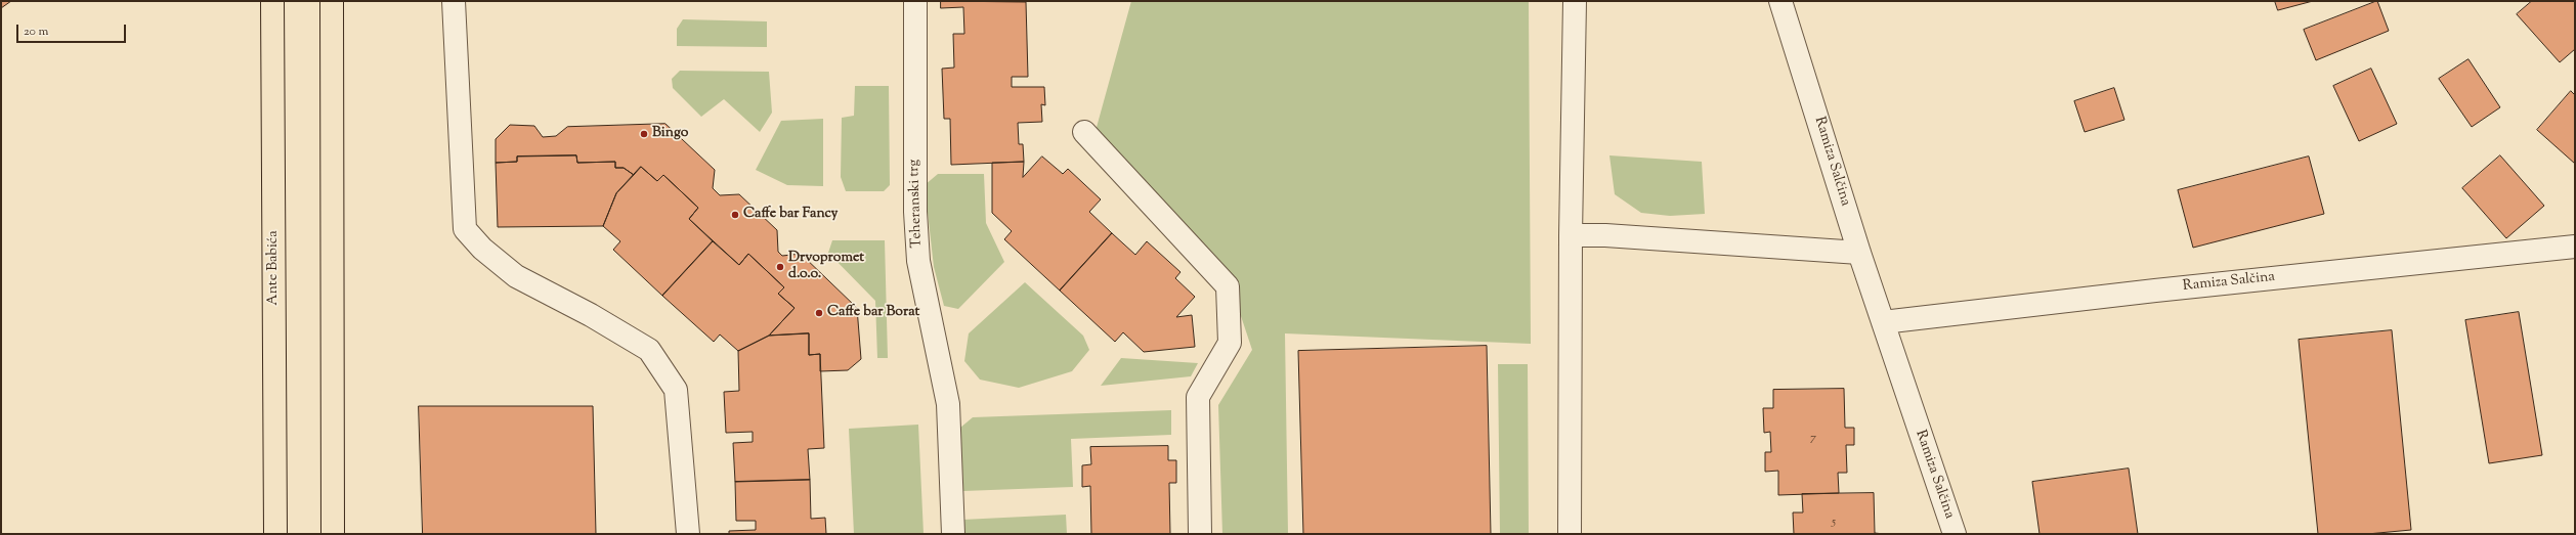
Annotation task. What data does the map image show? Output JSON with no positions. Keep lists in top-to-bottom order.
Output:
{
  "streets": {
    "main road": ["Ante Babića"],
    "street": ["Ramiza Salčina", "Teheranski trg"]
  },
  "places": [
    "Bingo",
    "Caffe bar Fancy",
    "Drvopromet d.o.o.",
    "Caffe bar Borat"
  ],
  "house_numbers": ["7", "5"],
  "scale_bar": "20 m"
}
